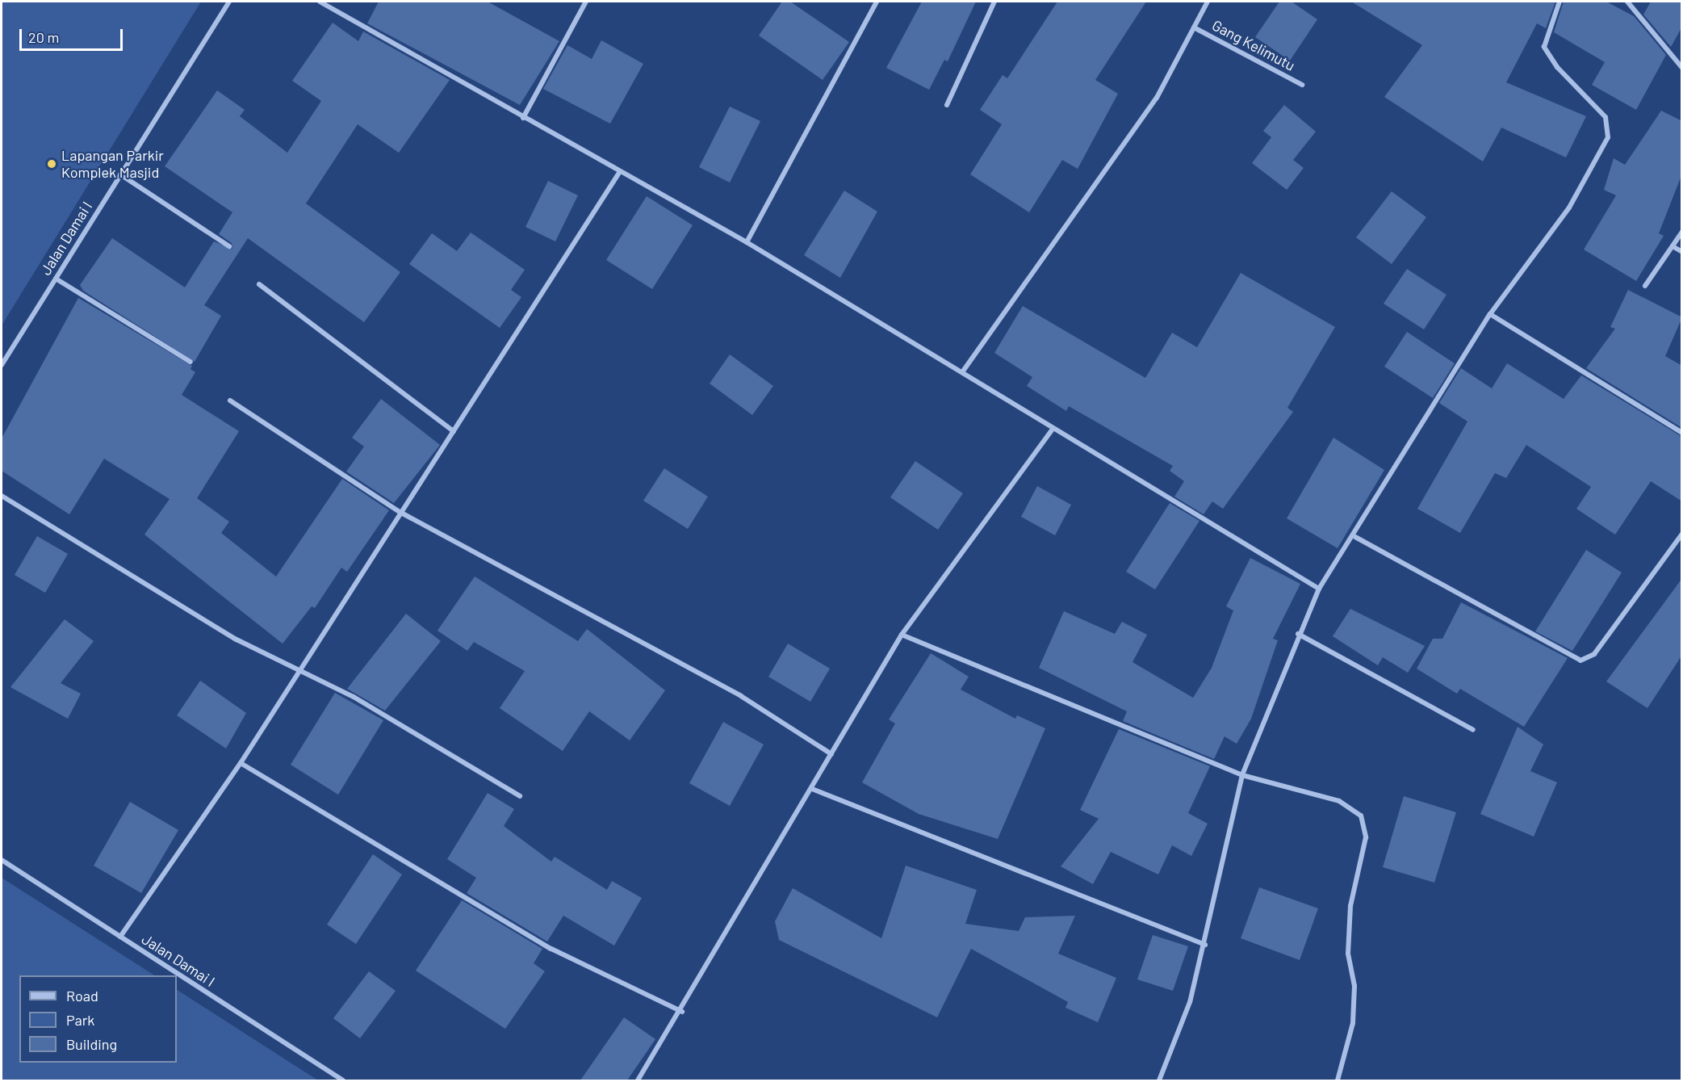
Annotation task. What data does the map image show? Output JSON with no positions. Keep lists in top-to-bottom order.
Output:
{
  "streets": {
    "street": ["Gang Kelimutu", "Jalan Damai I"]
  },
  "places": ["Lapangan Parkir Komplek Masjid"],
  "legend": ["Road", "Park", "Building"],
  "scale_bar": "20 m"
}
